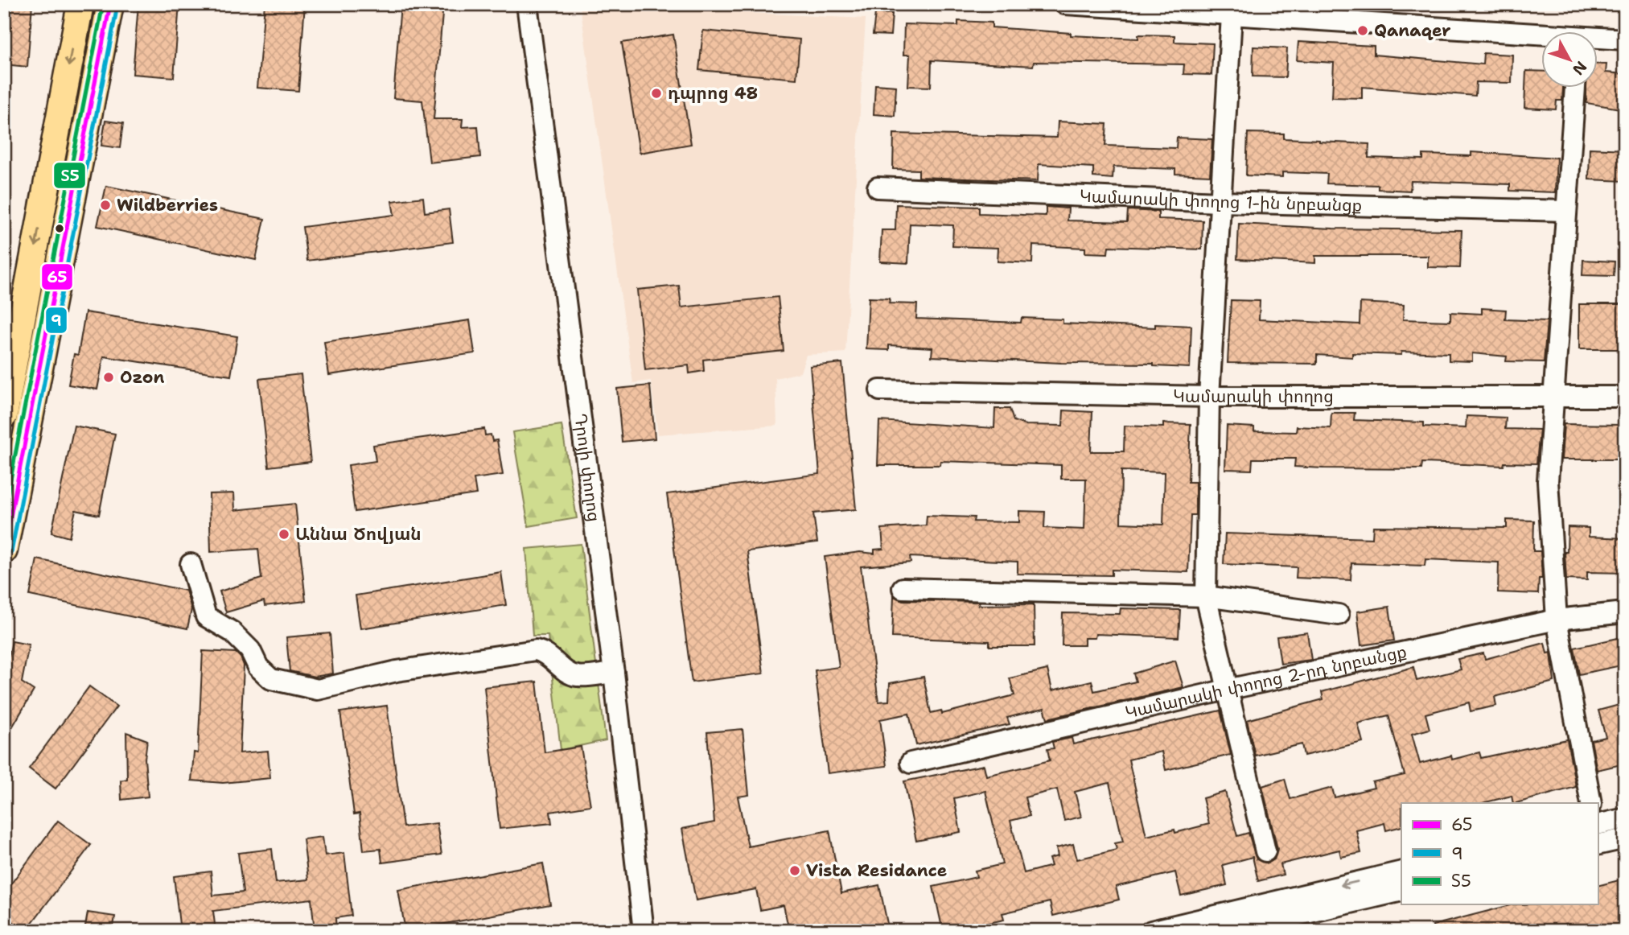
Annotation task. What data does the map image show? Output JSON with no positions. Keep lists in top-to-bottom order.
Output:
{
  "streets": {
    "street": [
      "Կամարակի փողոց 1-ին նրբանցք",
      "Կամարակի փողոց",
      "Դրոյի փողոց",
      "Կամարակի փողոց 2-րդ նրբանցք"
    ]
  },
  "places": [
    "Qanaqer",
    "դպրոց 48",
    "Wildberries",
    "Ozon",
    "Աննա Ծովյան",
    "Vista Residance"
  ],
  "lines": ["transit line 65", "transit line Տ5", "transit line 9"],
  "legend": ["65", "9", "Տ5"],
  "north": "bottom right"
}
